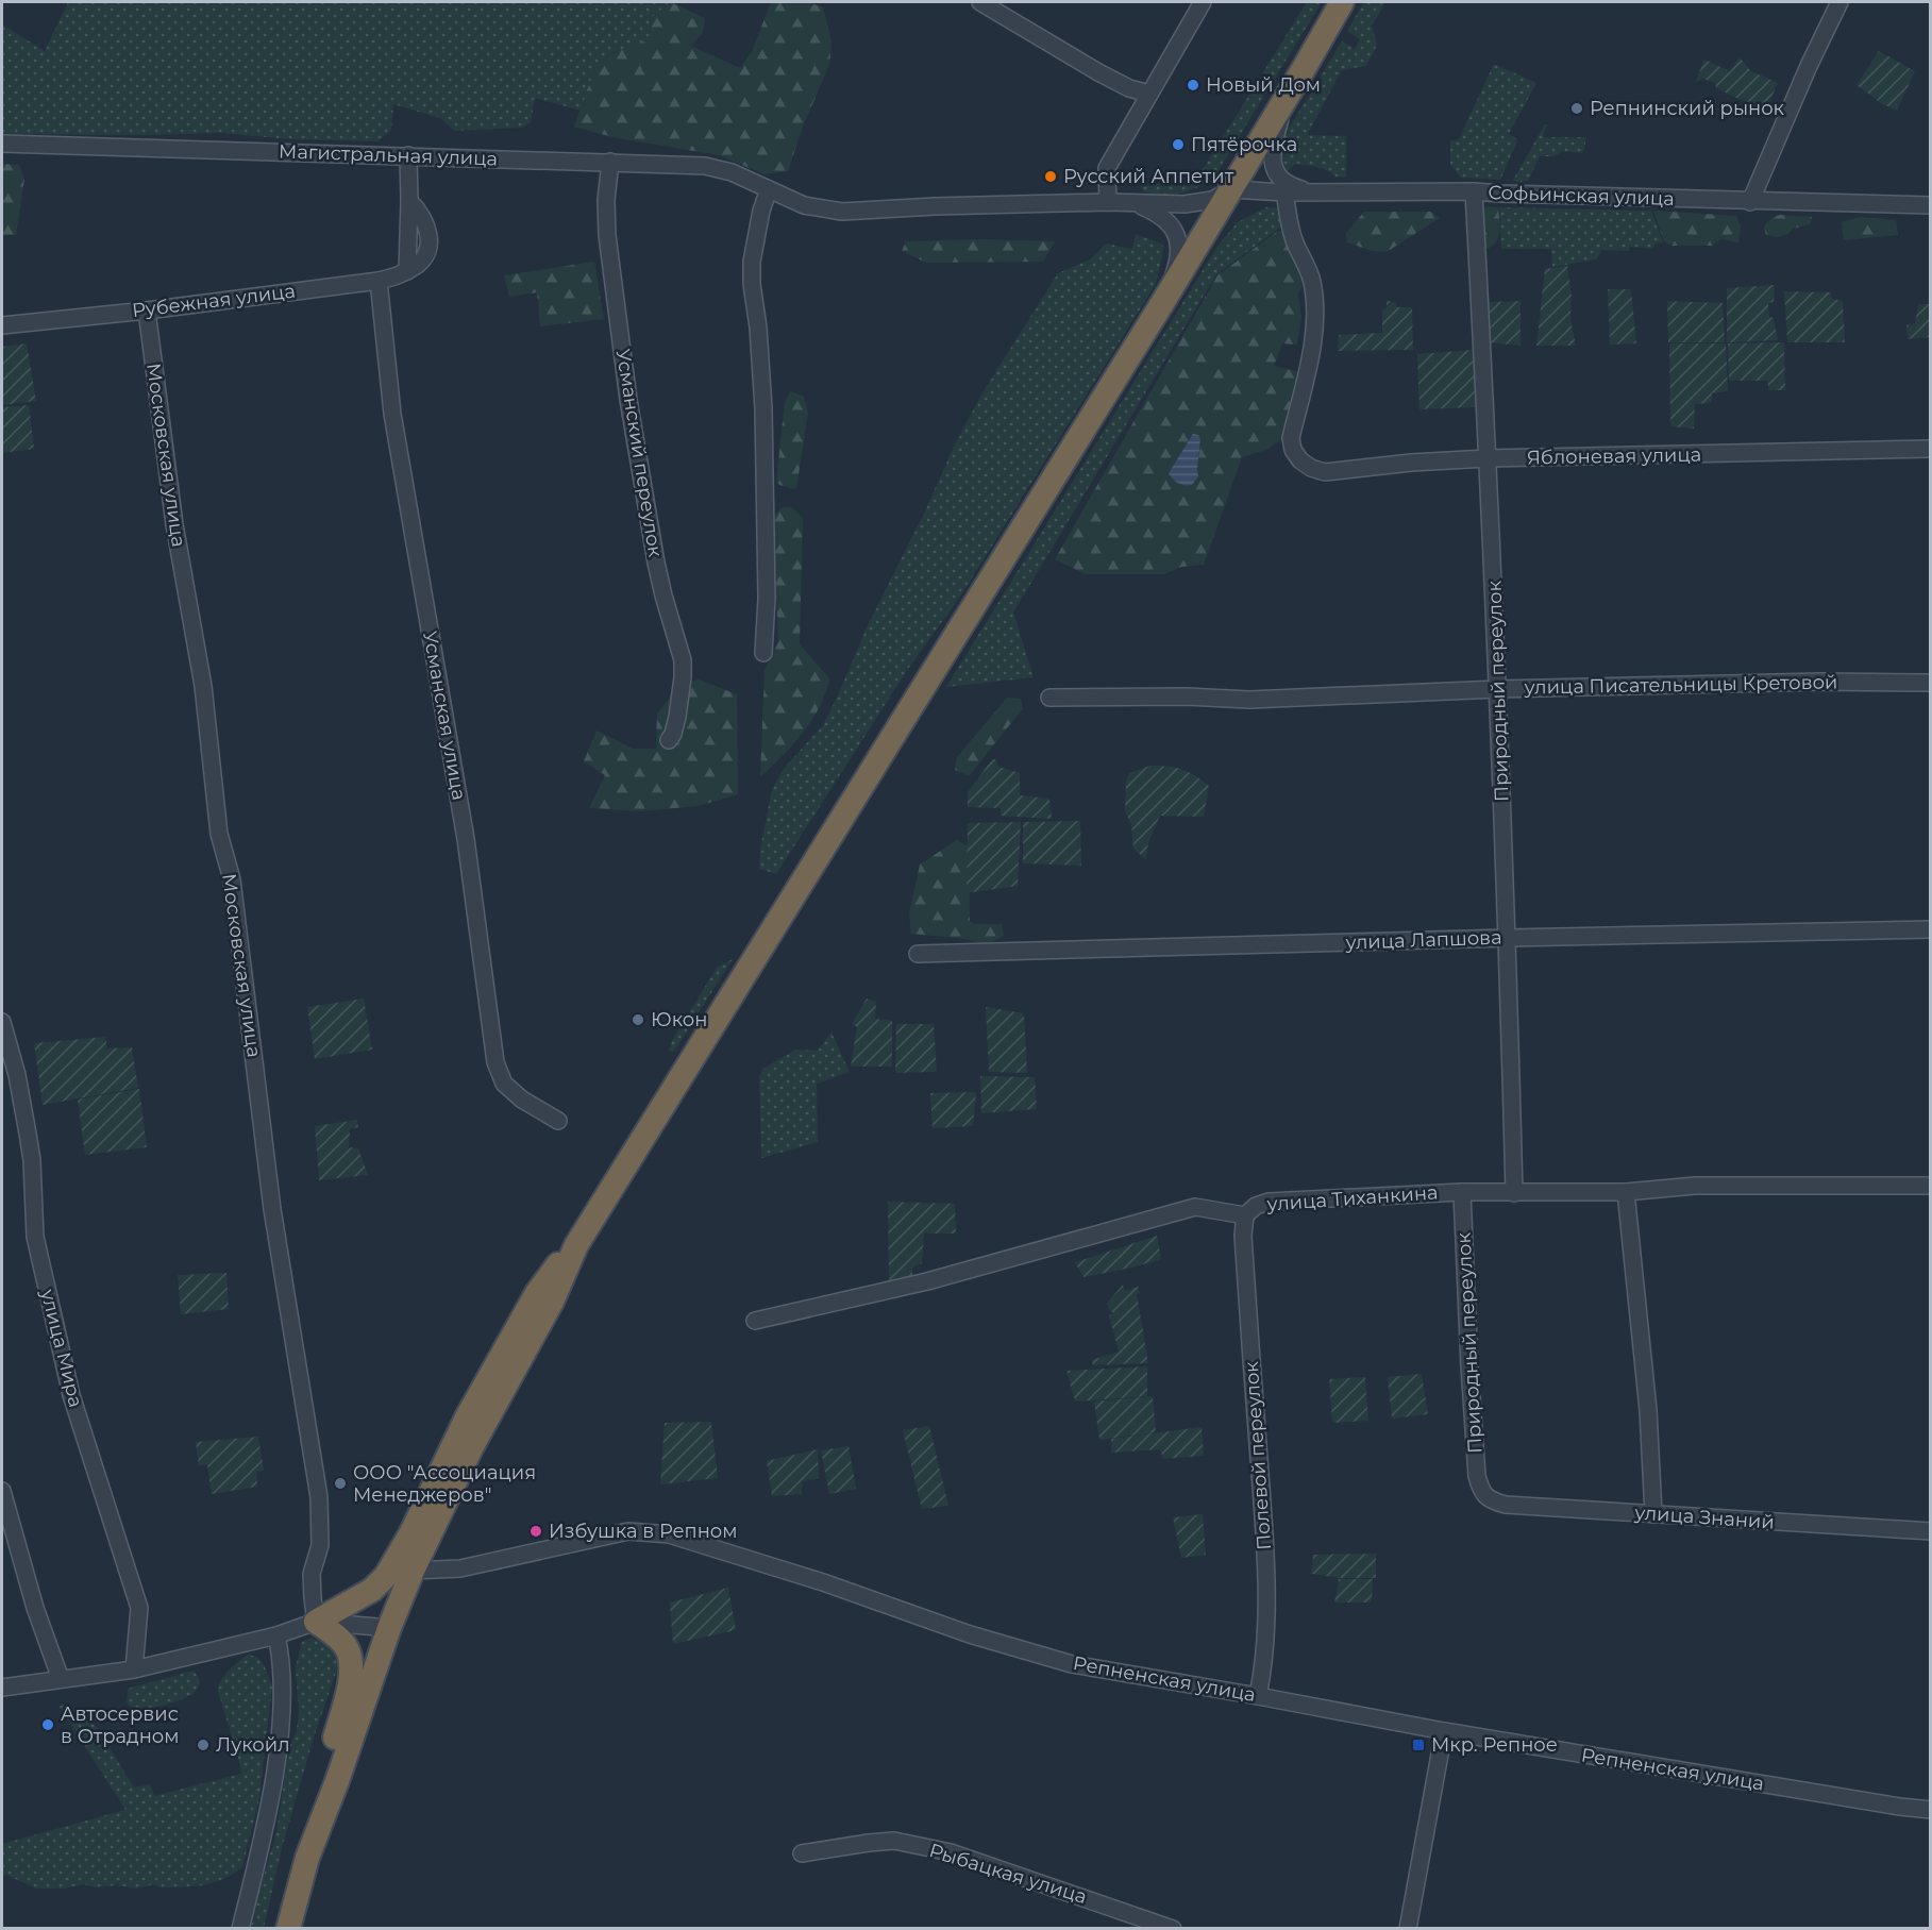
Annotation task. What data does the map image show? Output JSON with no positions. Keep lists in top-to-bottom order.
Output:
{
  "streets": {
    "street": [
      "Магистральная улица",
      "Софьинская улица",
      "Рубежная улица",
      "Усманский переулок",
      "Московская улица",
      "Яблоневая улица",
      "улица Писательницы Кретовой",
      "Природный переулок",
      "Усманская улица",
      "улица Лапшова",
      "улица Тиханкина",
      "улица Мира",
      "Полевой переулок",
      "улица Знаний",
      "Репненская улица",
      "Рыбацкая улица"
    ]
  },
  "crossings": [
    ["Магистральная улица", "Софьинская улица"],
    ["Магистральная улица", "Усманский переулок"],
    ["Софьинская улица", "Яблоневая улица"],
    ["Софьинская улица", "Природный переулок"],
    ["Рубежная улица", "Московская улица"],
    ["Рубежная улица", "Усманская улица"],
    ["Яблоневая улица", "Природный переулок"],
    ["улица Писательницы Кретовой", "Природный переулок"],
    ["Природный переулок", "улица Лапшова"],
    ["Природный переулок", "улица Тиханкина"],
    ["Природный переулок", "улица Знаний"],
    ["улица Тиханкина", "Полевой переулок"],
    ["Полевой переулок", "Репненская улица"]
  ],
  "places": {
    "other": [
      "Новый Дом",
      "Репнинский рынок",
      "Пятёрочка",
      "Русский Аппетит",
      "Юкон",
      "ООО \"Ассоциация Менеджеров\"",
      "Избушка в Репном",
      "Автосервис в Отрадном",
      "Лукойл"
    ],
    "transit": ["Мкр. Репное"]
  }
}
